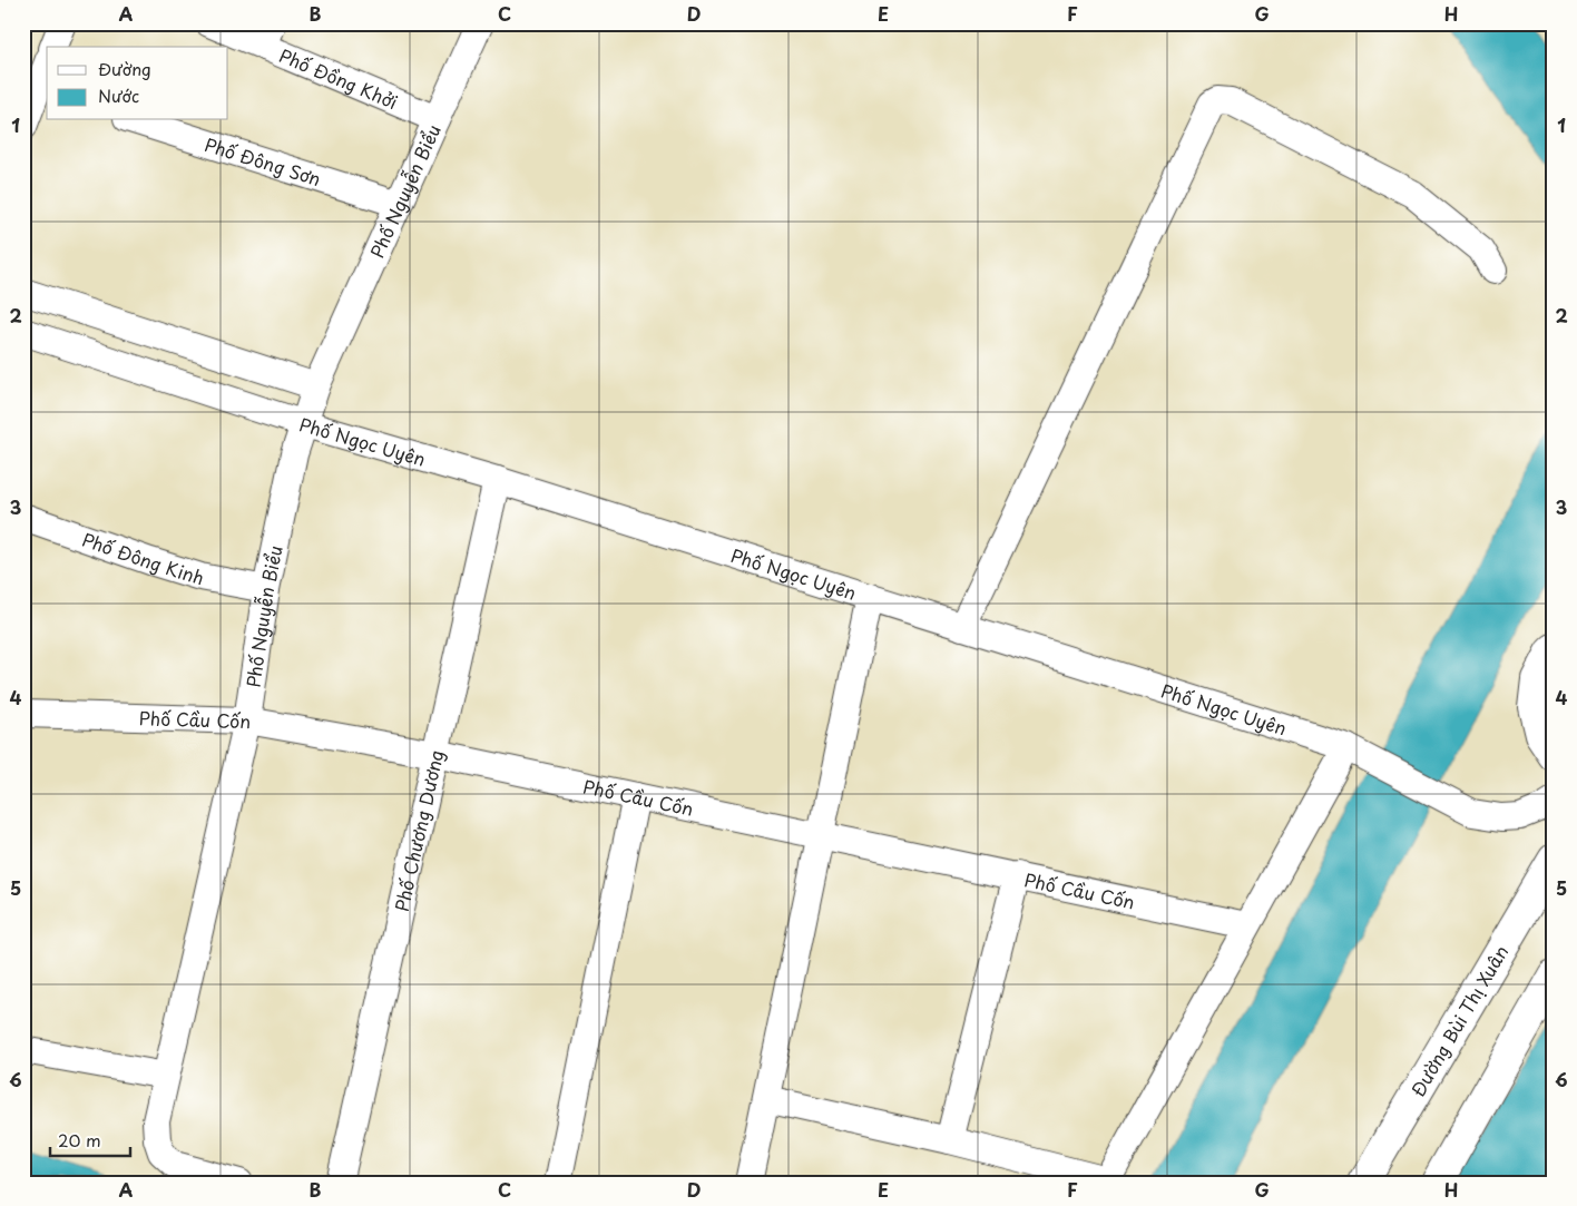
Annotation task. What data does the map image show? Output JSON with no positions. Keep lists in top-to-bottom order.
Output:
{
  "streets": {
    "street": [
      "Phố Đồng Khởi",
      "Phố Đông Sơn",
      "Phố Nguyễn Biểu",
      "Phố Ngọc Uyên",
      "Phố Đông Kinh",
      "Phố Cầu Cốn",
      "Phố Chương Dương",
      "Đường Bùi Thị Xuân"
    ]
  },
  "crossings": [
    ["Phố Đồng Khởi", "Phố Nguyễn Biểu"],
    ["Phố Đông Sơn", "Phố Nguyễn Biểu"],
    ["Phố Nguyễn Biểu", "Phố Ngọc Uyên"],
    ["Phố Nguyễn Biểu", "Phố Đông Kinh"],
    ["Phố Nguyễn Biểu", "Phố Cầu Cốn"],
    ["Phố Ngọc Uyên", "Phố Chương Dương"],
    ["Phố Cầu Cốn", "Phố Chương Dương"]
  ],
  "legend": ["Đường", "Nước"],
  "scale_bar": "20 m",
  "grid": {
    "columns": [
      "A",
      "B",
      "C",
      "D",
      "E",
      "F",
      "G",
      "H"
    ],
    "rows": [
      "1",
      "2",
      "3",
      "4",
      "5",
      "6"
    ]
  }
}
